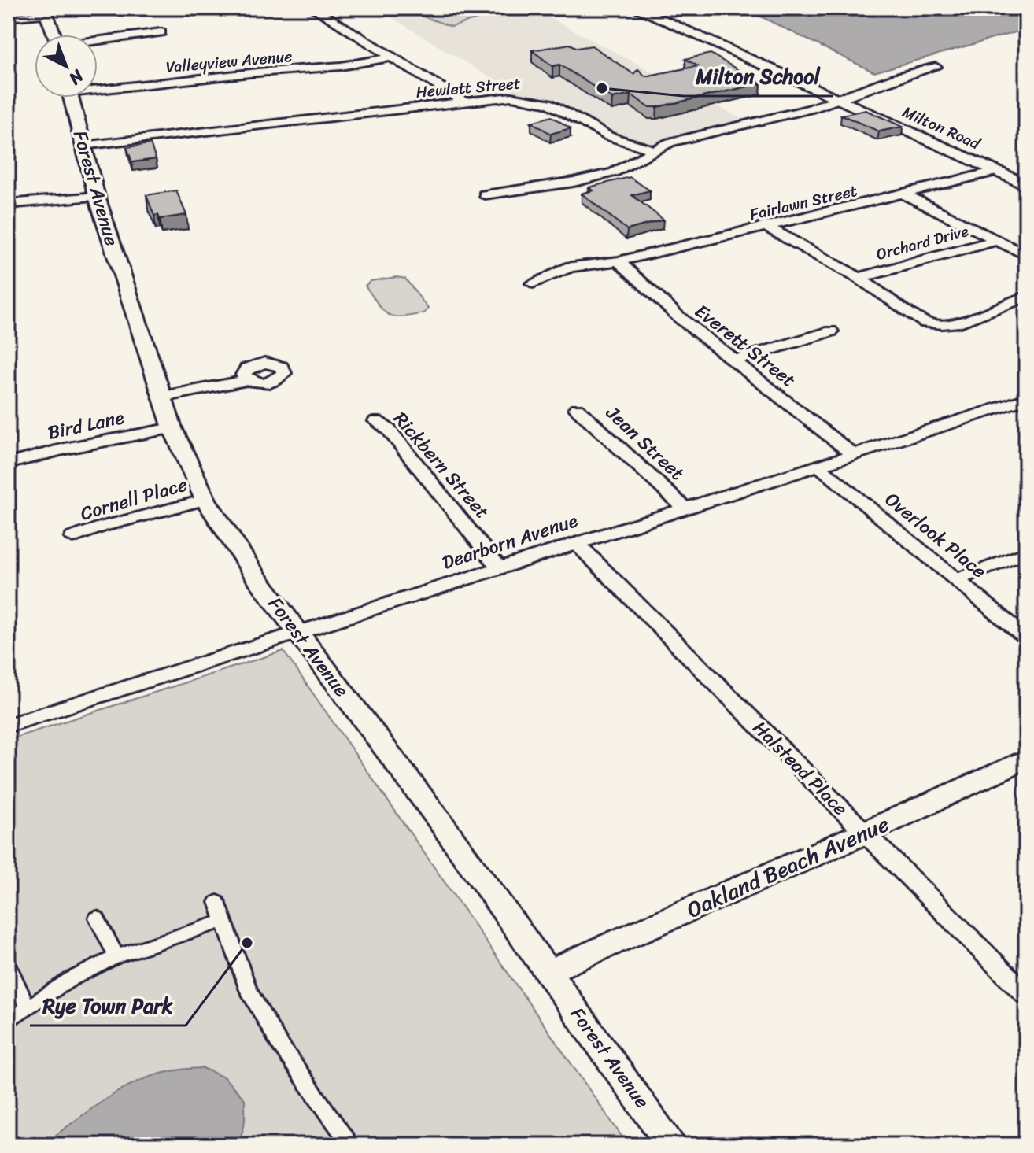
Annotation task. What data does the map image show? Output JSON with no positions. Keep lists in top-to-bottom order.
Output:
{
  "streets": {
    "street": [
      "Valleyview Avenue",
      "Hewlett Street",
      "Milton Road",
      "Forest Avenue",
      "Fairlawn Street",
      "Orchard Drive",
      "Everett Street",
      "Bird Lane",
      "Jean Street",
      "Rickbern Street",
      "Cornell Place",
      "Overlook Place",
      "Dearborn Avenue",
      "Halstead Place",
      "Oakland Beach Avenue"
    ]
  },
  "crossings": [
    ["Hewlett Street", "Forest Avenue"],
    ["Milton Road", "Fairlawn Street"],
    ["Forest Avenue", "Bird Lane"],
    ["Forest Avenue", "Cornell Place"],
    ["Forest Avenue", "Dearborn Avenue"],
    ["Forest Avenue", "Oakland Beach Avenue"],
    ["Fairlawn Street", "Orchard Drive"],
    ["Fairlawn Street", "Everett Street"],
    ["Everett Street", "Dearborn Avenue"],
    ["Jean Street", "Dearborn Avenue"],
    ["Rickbern Street", "Dearborn Avenue"],
    ["Overlook Place", "Dearborn Avenue"],
    ["Dearborn Avenue", "Halstead Place"],
    ["Halstead Place", "Oakland Beach Avenue"]
  ],
  "places": ["Milton School", "Rye Town Park"],
  "north": "bottom right"
}
